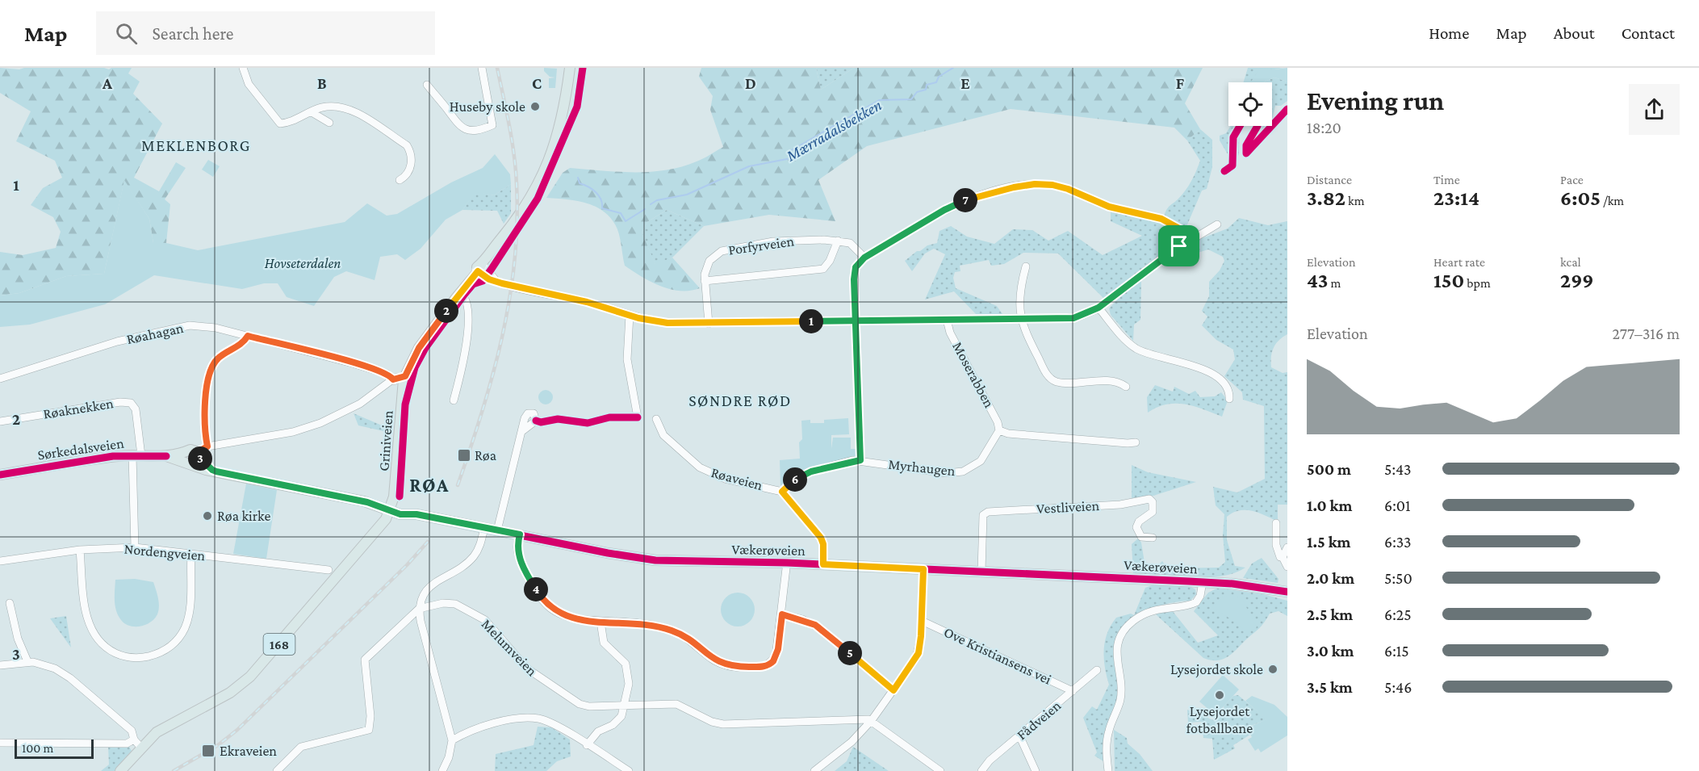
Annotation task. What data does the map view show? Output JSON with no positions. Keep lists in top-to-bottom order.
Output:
{
  "streets": {
    "main road": [
      "Griniveien",
      "Sørkedalsveien",
      "Vækerøveien",
      "168"
    ],
    "street": [
      "Porfyrveien",
      "Røahagan",
      "Moserabben",
      "Røaknekken",
      "Myrhaugen",
      "Røaveien",
      "Vestliveien",
      "Nordengveien",
      "Melumveien",
      "Ove Kristiansens vei",
      "Fådveien"
    ]
  },
  "crossings": [
    ["Røahagan", "Griniveien"],
    ["Røahagan", "Sørkedalsveien"],
    ["Moserabben", "Myrhaugen"],
    ["Røaknekken", "Sørkedalsveien"],
    ["Griniveien", "Sørkedalsveien"],
    ["Griniveien", "Vækerøveien"],
    ["Sørkedalsveien", "Vækerøveien"],
    ["Myrhaugen", "Røaveien"],
    ["Røaveien", "Vækerøveien"],
    ["Vestliveien", "Vækerøveien"],
    ["Ove Kristiansens vei", "Fådveien"]
  ],
  "districts": ["MEKLENBORG", "SØNDRE RØD", "RØA"],
  "water": ["Mærradalsbekken"],
  "parks": ["Hovseterdalen"],
  "places": {
    "other": [
      "Huseby skole",
      "Røa kirke",
      "Lysejordet skole",
      "Lysejordet fotballbane"
    ],
    "transit": ["Røa", "Ekraveien"]
  },
  "scale_bar": "100 m",
  "page": {
    "header": "Map",
    "search": "Search here",
    "nav": [
      "Home",
      "Map",
      "About",
      "Contact"
    ],
    "heading": ["Evening run", "18:20"],
    "stats": [
      ["Distance", "3.82 km"],
      ["Time", "23:14"],
      ["Pace", "6:05 /km"],
      ["Elevation", "43 m"],
      ["Heart rate", "150 bpm"],
      ["kcal", "299"]
    ],
    "pins": [
      "7",
      "2",
      "1",
      "3",
      "6",
      "4",
      "5"
    ],
    "chart": ["Elevation", "277–316 m"],
    "list": [
      {
        "name": "500 m",
        "note": "5:43"
      },
      {
        "name": "1.0 km",
        "note": "6:01"
      },
      {
        "name": "1.5 km",
        "note": "6:33"
      },
      {
        "name": "2.0 km",
        "note": "5:50"
      },
      {
        "name": "2.5 km",
        "note": "6:25"
      },
      {
        "name": "3.0 km",
        "note": "6:15"
      },
      {
        "name": "3.5 km",
        "note": "5:46"
      }
    ],
    "scale": "100 m"
  },
  "grid": {
    "columns": [
      "A",
      "B",
      "C",
      "D",
      "E",
      "F"
    ],
    "rows": ["1", "2", "3"]
  }
}
